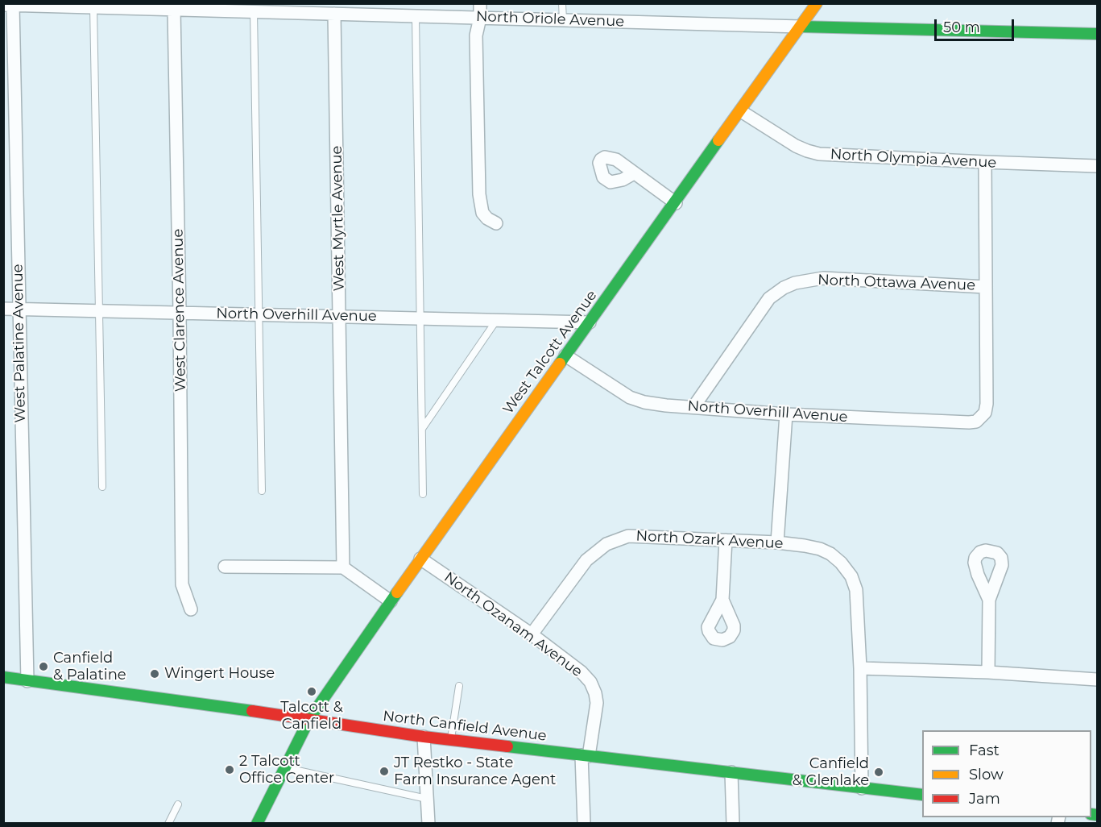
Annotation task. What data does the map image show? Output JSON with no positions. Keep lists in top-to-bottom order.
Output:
{
  "streets": {
    "street": [
      "North Oriole Avenue",
      "North Olympia Avenue",
      "West Myrtle Avenue",
      "North Ottawa Avenue",
      "West Clarence Avenue",
      "North Overhill Avenue",
      "West Palatine Avenue",
      "West Talcott Avenue",
      "North Ozark Avenue",
      "North Ozanam Avenue",
      "North Canfield Avenue"
    ]
  },
  "crossings": [
    ["North Oriole Avenue", "West Myrtle Avenue"],
    ["North Oriole Avenue", "West Clarence Avenue"],
    ["North Oriole Avenue", "West Palatine Avenue"],
    ["North Oriole Avenue", "West Talcott Avenue"],
    ["North Olympia Avenue", "West Talcott Avenue"],
    ["West Myrtle Avenue", "North Overhill Avenue"],
    ["North Ottawa Avenue", "North Overhill Avenue"],
    ["West Clarence Avenue", "North Overhill Avenue"],
    ["North Overhill Avenue", "West Palatine Avenue"],
    ["North Overhill Avenue", "West Talcott Avenue"],
    ["West Palatine Avenue", "North Canfield Avenue"],
    ["West Talcott Avenue", "North Ozanam Avenue"],
    ["West Talcott Avenue", "North Canfield Avenue"],
    ["North Ozark Avenue", "North Ozanam Avenue"],
    ["North Ozanam Avenue", "North Canfield Avenue"]
  ],
  "places": [
    "Canfield & Palatine",
    "Wingert House",
    "Talcott & Canfield",
    "2 Talcott Office Center",
    "JT Restko - State Farm Insurance Agent",
    "Canfield & Glenlake"
  ],
  "legend": ["Fast", "Slow", "Jam"],
  "scale_bar": "50 m"
}
